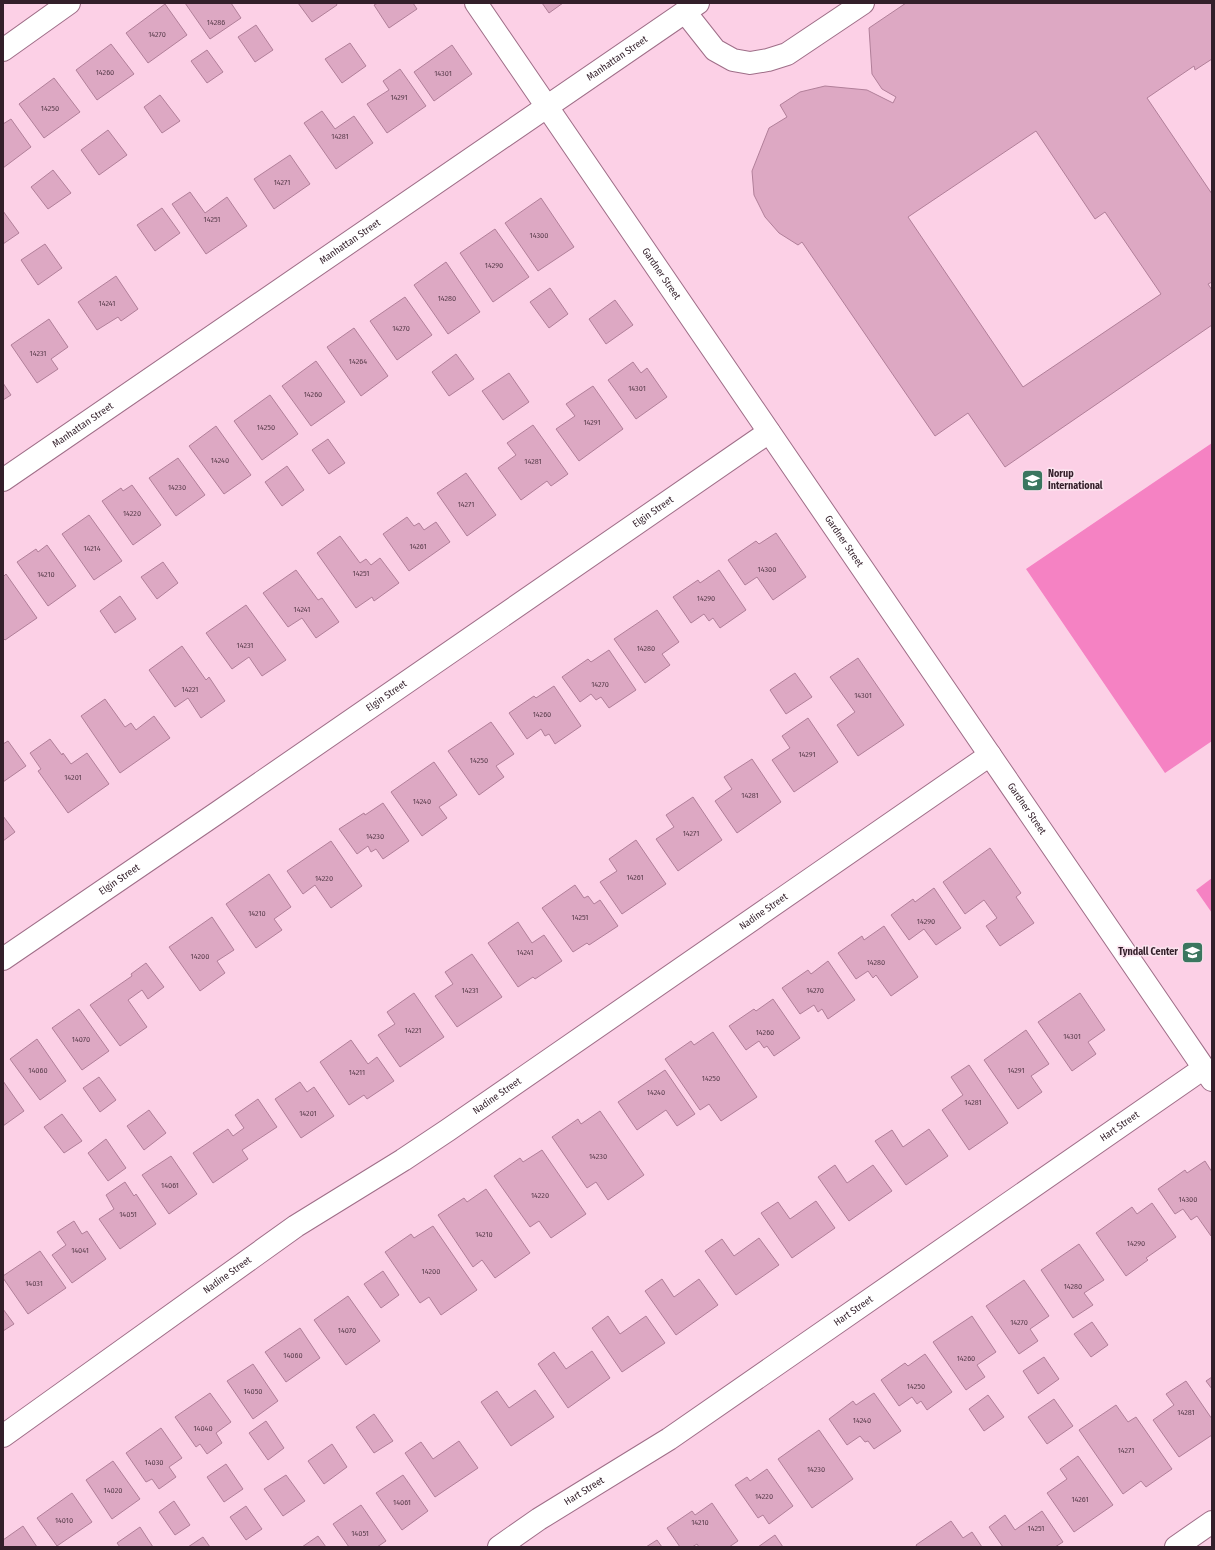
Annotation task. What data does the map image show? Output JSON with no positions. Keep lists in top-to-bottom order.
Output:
{
  "streets": {
    "street": [
      "Manhattan Street",
      "Gardner Street",
      "Elgin Street",
      "Nadine Street",
      "Hart Street"
    ]
  },
  "crossings": [
    ["Manhattan Street", "Gardner Street"],
    ["Gardner Street", "Elgin Street"],
    ["Gardner Street", "Nadine Street"],
    ["Gardner Street", "Hart Street"]
  ],
  "places": {
    "school or university": ["Norup International", "Tyndall Center"]
  },
  "house_numbers": [
    "14286",
    "14270",
    "14260",
    "14301",
    "14291",
    "14250",
    "14281",
    "14271",
    "14251",
    "14300",
    "14290",
    "14280",
    "14241",
    "14270",
    "14231",
    "14264",
    "14301",
    "14260",
    "14291",
    "14250",
    "14240",
    "14281",
    "14230",
    "14271",
    "14220",
    "14261",
    "14214",
    "14300",
    "14251",
    "14210",
    "14290",
    "14241",
    "14231",
    "14280",
    "14270",
    "14221",
    "14301",
    "14260",
    "14291",
    "14250",
    "14201",
    "14281",
    "14240",
    "14271",
    "14230",
    "14261",
    "14220",
    "14210",
    "14251",
    "14290",
    "14241",
    "14200",
    "14280",
    "14231",
    "14270",
    "14221",
    "14260",
    "14301",
    "14070",
    "14060",
    "14291",
    "14211",
    "14250",
    "14240",
    "14281",
    "14201",
    "14230",
    "14061",
    "14220",
    "14300",
    "14051",
    "14210",
    "14290",
    "14041",
    "14200",
    "14031",
    "14280",
    "14270",
    "14070",
    "14060",
    "14260",
    "14250",
    "14050",
    "14281",
    "14240",
    "14040",
    "14271",
    "14030",
    "14230",
    "14020",
    "14220",
    "14261",
    "14061",
    "14010",
    "14210",
    "14251",
    "14051"
  ]
}
